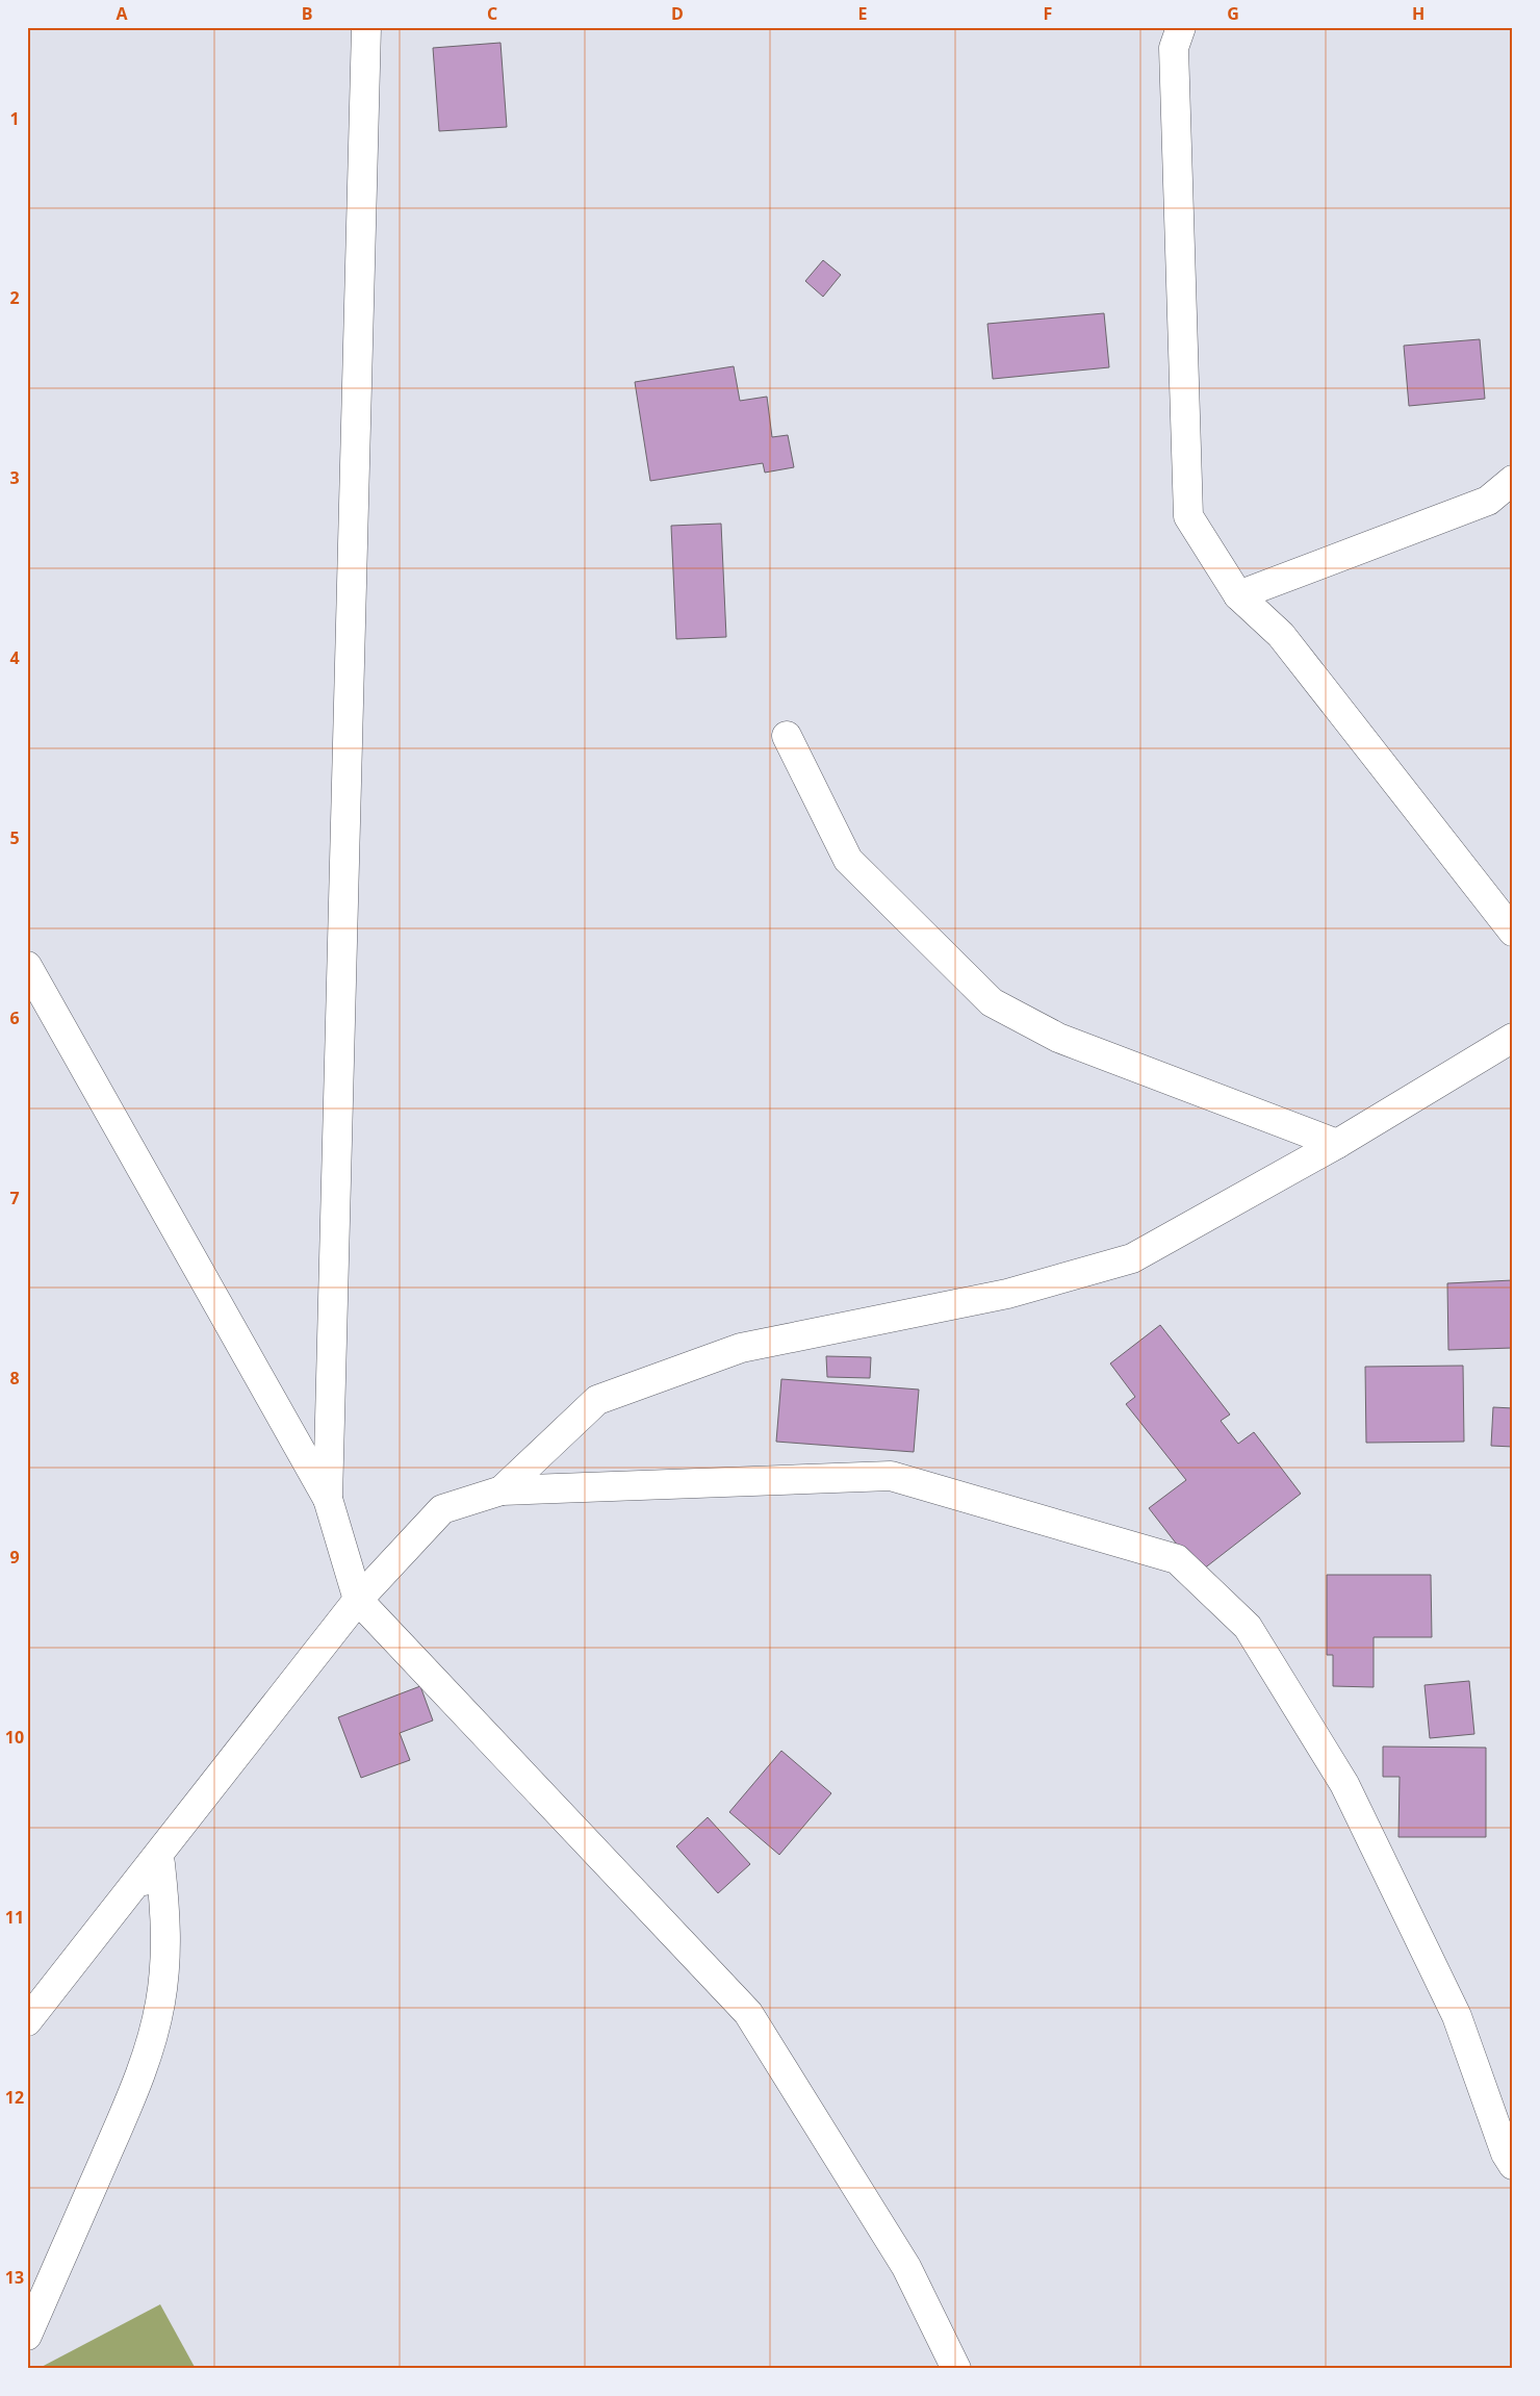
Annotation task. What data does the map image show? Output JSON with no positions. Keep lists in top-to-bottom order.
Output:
{
  "grid": {
    "columns": [
      "A",
      "B",
      "C",
      "D",
      "E",
      "F",
      "G",
      "H"
    ],
    "rows": [
      "1",
      "2",
      "3",
      "4",
      "5",
      "6",
      "7",
      "8",
      "9",
      "10",
      "11",
      "12",
      "13"
    ]
  }
}
